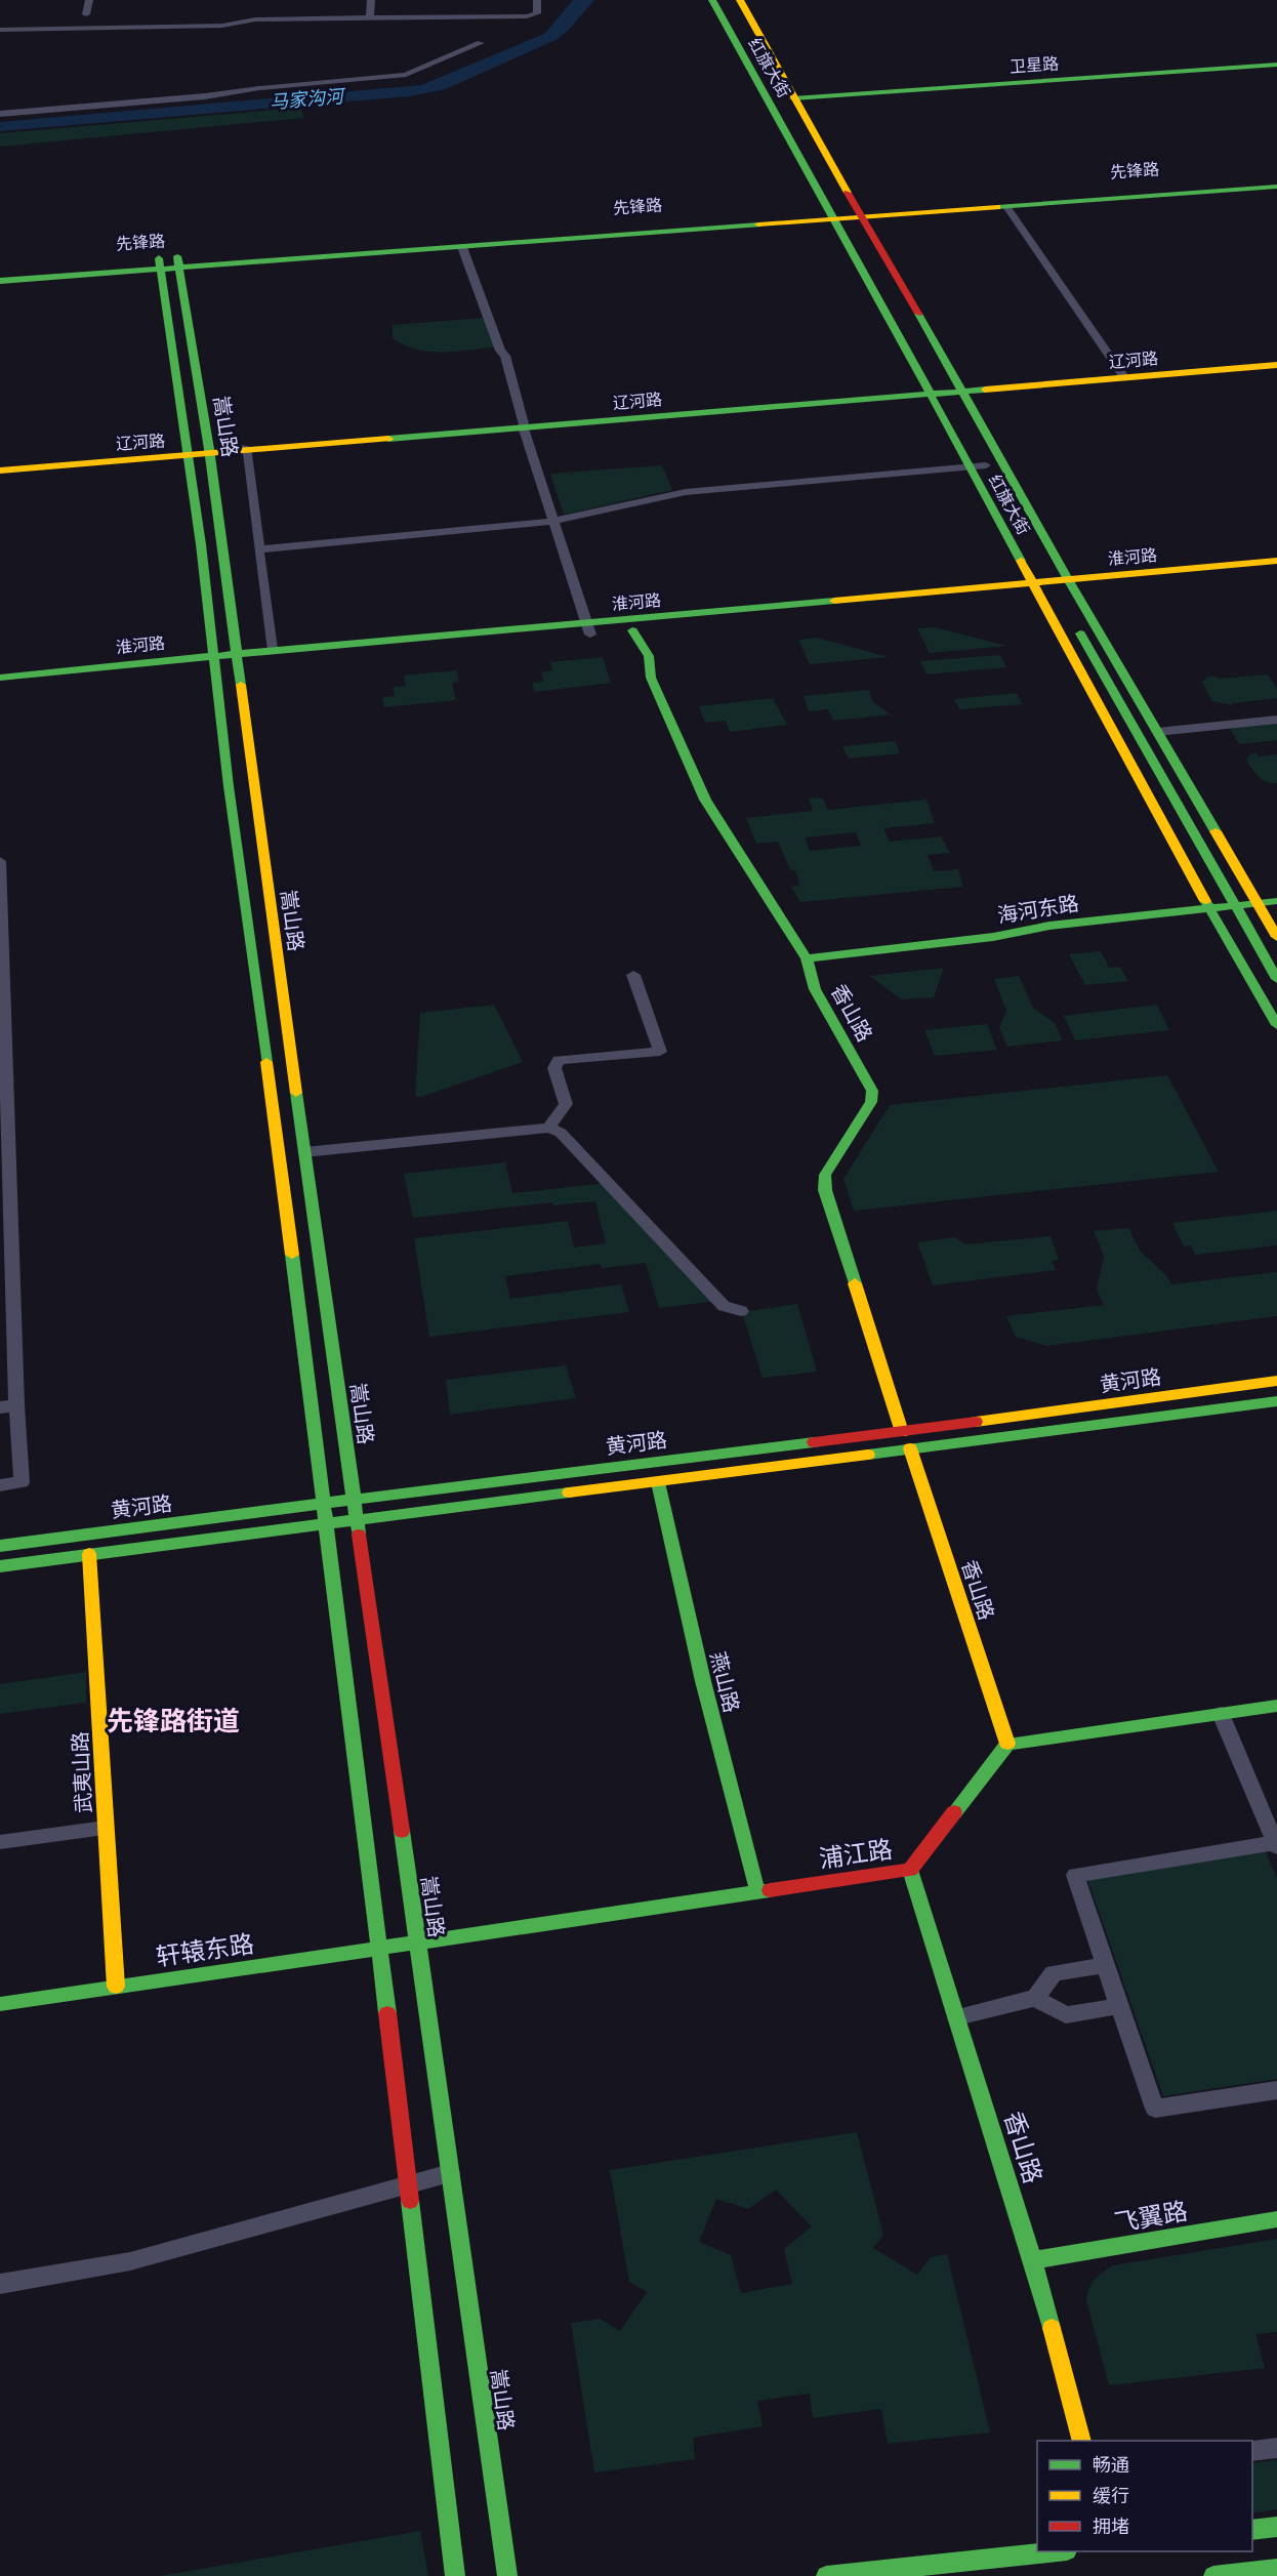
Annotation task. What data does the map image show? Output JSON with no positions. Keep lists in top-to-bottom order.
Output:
{
  "streets": {
    "main road": [
      "卫星路",
      "红旗大街",
      "先锋路",
      "辽河路",
      "嵩山路",
      "淮河路",
      "海河东路",
      "香山路",
      "黄河路",
      "燕山路",
      "武夷山路",
      "浦江路",
      "轩辕东路",
      "飞翼路"
    ]
  },
  "crossings": [
    ["卫星路", "红旗大街"],
    ["红旗大街", "先锋路"],
    ["红旗大街", "辽河路"],
    ["红旗大街", "淮河路"],
    ["红旗大街", "海河东路"],
    ["先锋路", "嵩山路"],
    ["辽河路", "嵩山路"],
    ["嵩山路", "淮河路"],
    ["嵩山路", "黄河路"],
    ["嵩山路", "浦江路"],
    ["嵩山路", "轩辕东路"],
    ["淮河路", "香山路"],
    ["海河东路", "香山路"],
    ["香山路", "黄河路"],
    ["香山路", "浦江路"],
    ["香山路", "飞翼路"],
    ["黄河路", "燕山路"],
    ["黄河路", "武夷山路"],
    ["燕山路", "浦江路"],
    ["武夷山路", "轩辕东路"],
    ["浦江路", "轩辕东路"]
  ],
  "districts": ["先锋路街道"],
  "water": ["马家沟河"],
  "legend": ["畅通", "缓行", "拥堵"]
}
